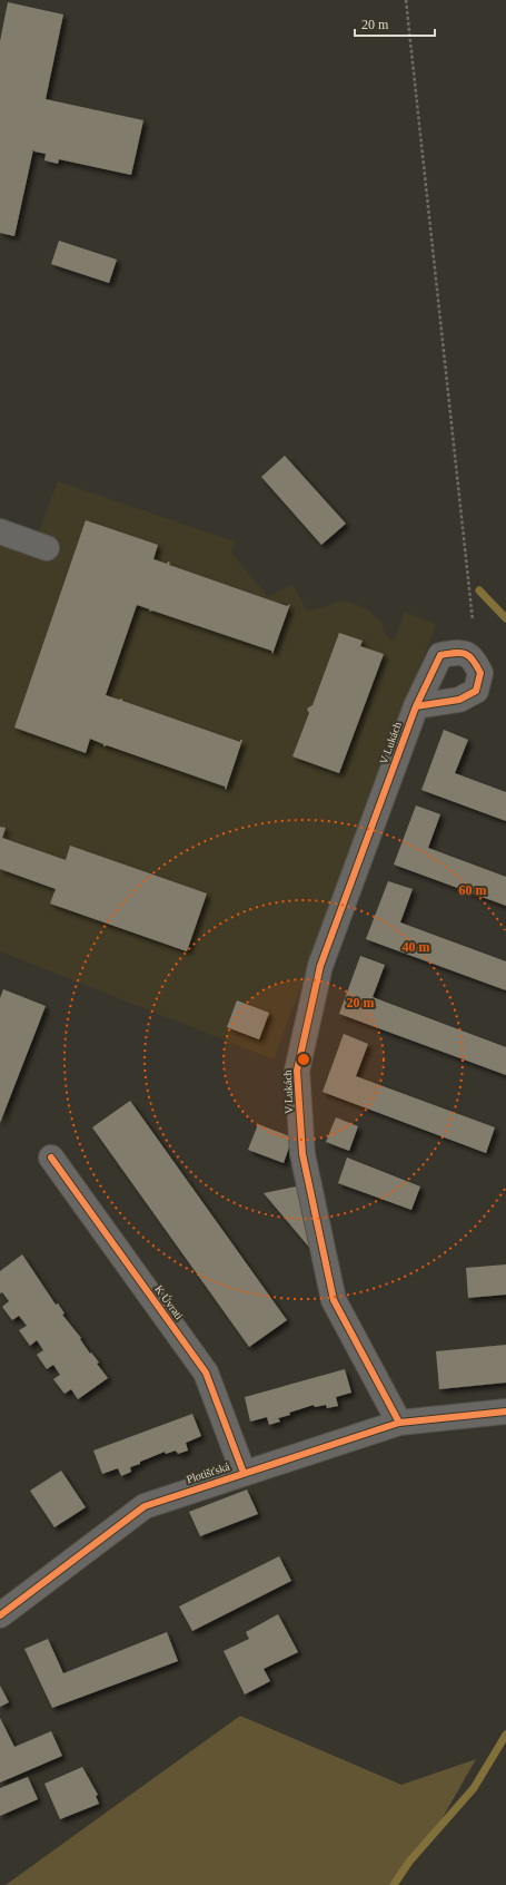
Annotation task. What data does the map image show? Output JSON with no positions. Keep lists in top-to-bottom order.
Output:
{
  "streets": {
    "street": ["V Lukách", "K Úvrati", "Plotišťská"]
  },
  "crossings": [
    ["V Lukách", "Plotišťská"],
    ["K Úvrati", "Plotišťská"]
  ],
  "scale_bar": "20 m",
  "rings": ["60 m", "40 m", "20 m"]
}
